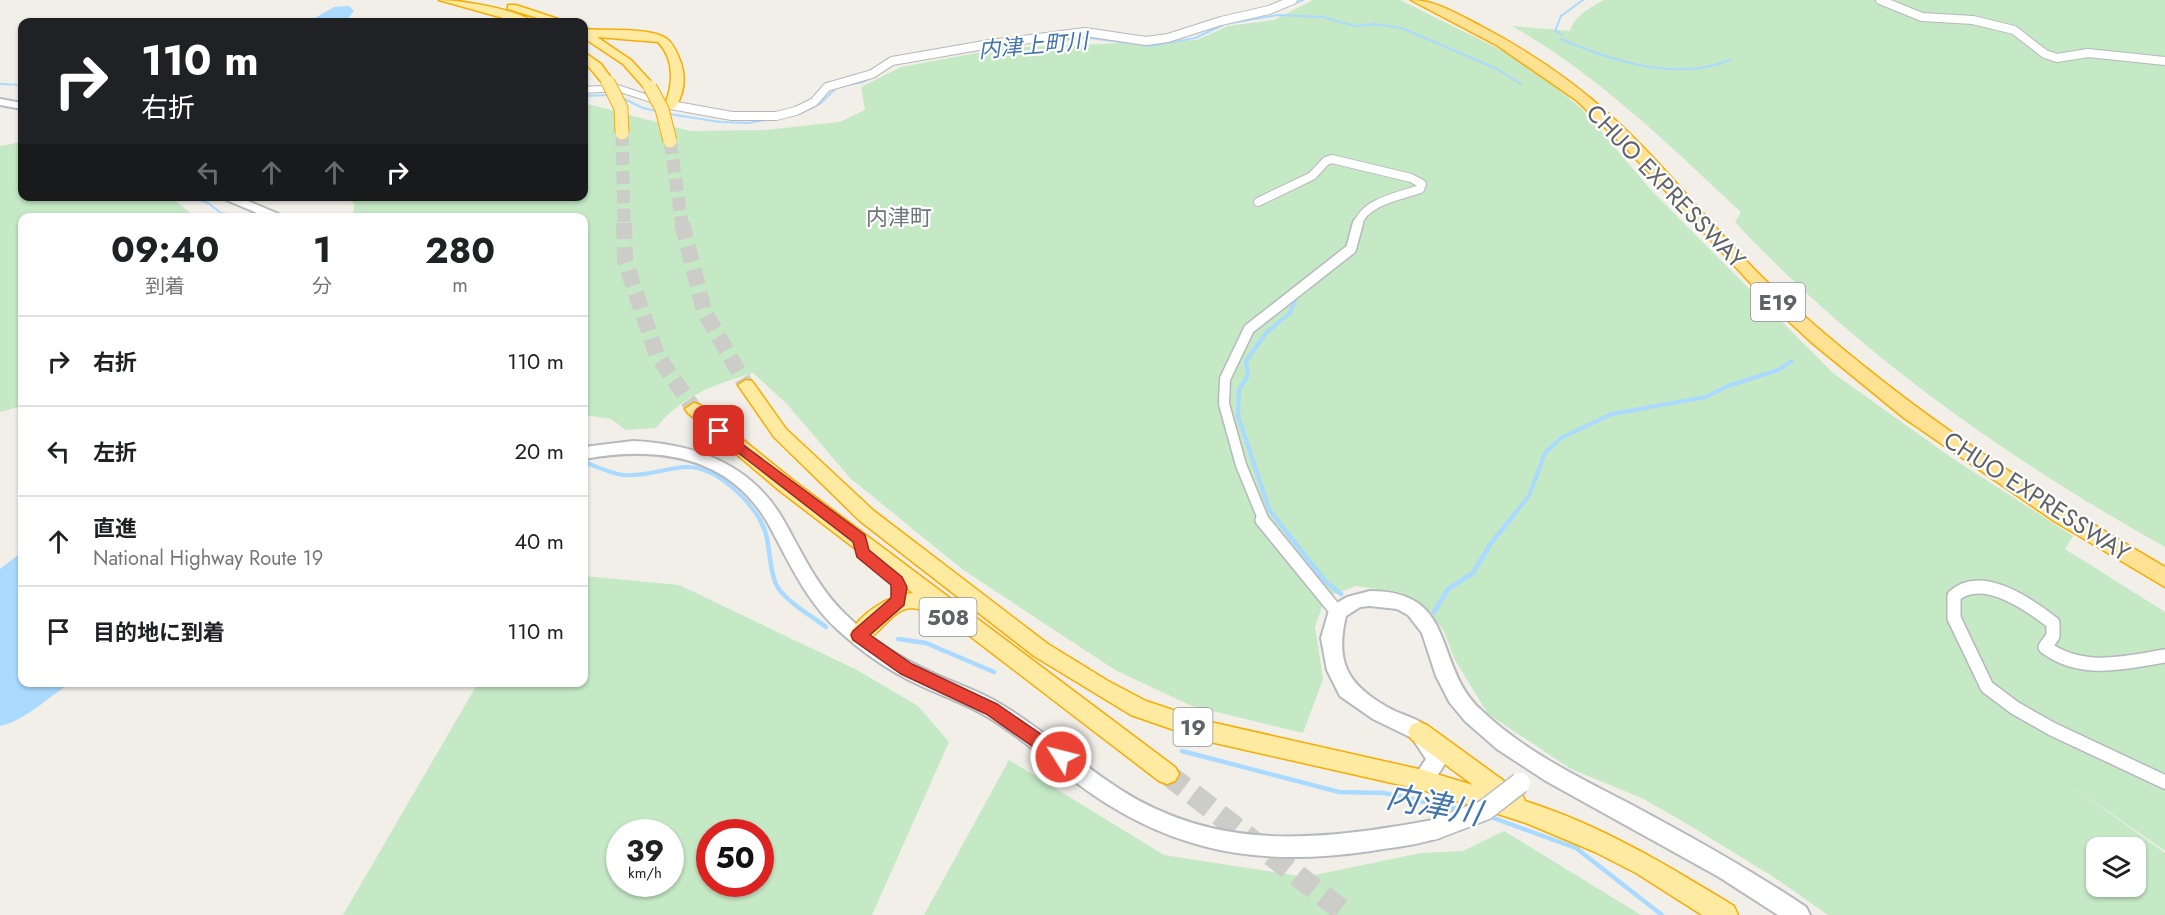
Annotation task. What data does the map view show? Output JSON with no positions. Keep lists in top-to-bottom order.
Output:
{
  "streets": {
    "highway": [
      "CHUO EXPRESSWAY",
      "E19",
      "508",
      "19"
    ]
  },
  "crossings": [
    ["508", "19"]
  ],
  "districts": ["内津町"],
  "water": ["内津上町川", "内津川"],
  "page": {
    "turn": ["110 m", "右折"],
    "eta": [
      "09:40",
      "到着",
      "1",
      "分",
      "280",
      "m"
    ],
    "list": [
      {
        "name": "右折",
        "value": "110 m"
      },
      {
        "name": "左折",
        "value": "20 m"
      },
      {
        "name": "直進",
        "note": "National Highway Route 19",
        "value": "40 m"
      },
      {
        "name": "目的地に到着",
        "value": "110 m"
      }
    ],
    "speed": "39 km/h",
    "limit": "50"
  }
}
